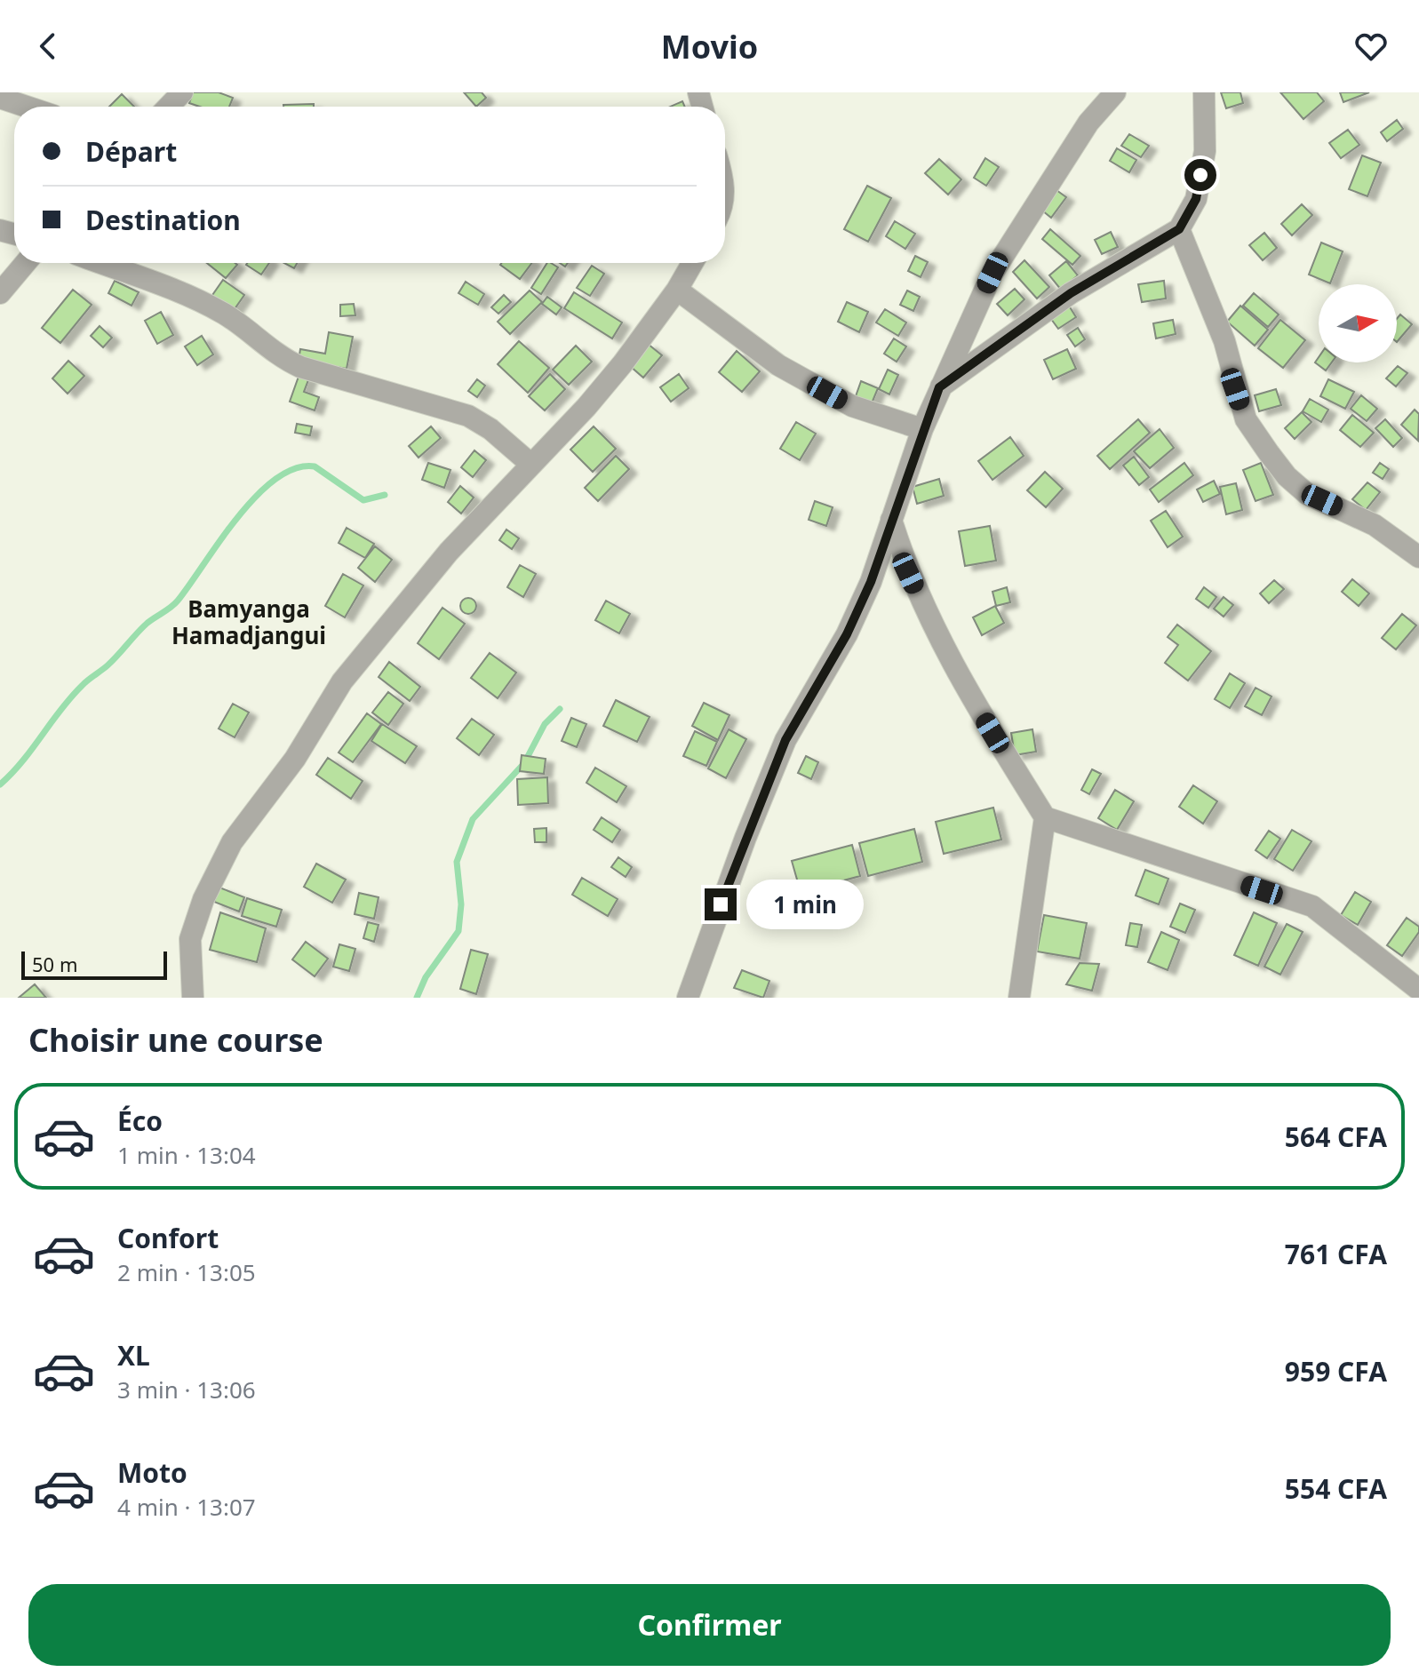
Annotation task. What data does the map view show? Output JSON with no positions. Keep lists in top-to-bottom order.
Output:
{
  "districts": ["Bamyanga Hamadjangui"],
  "scale_bar": "50 m",
  "north": "right",
  "page": {
    "header": "Movio",
    "banner": ["Départ", "Destination"],
    "bubble": "1 min",
    "scale": "50 m",
    "heading": "Choisir une course",
    "list": [
      {
        "name": "Éco",
        "note": "1 min · 13:04",
        "value": "564 CFA"
      },
      {
        "name": "Confort",
        "note": "2 min · 13:05",
        "value": "761 CFA"
      },
      {
        "name": "XL",
        "note": "3 min · 13:06",
        "value": "959 CFA"
      },
      {
        "name": "Moto",
        "note": "4 min · 13:07",
        "value": "554 CFA"
      }
    ],
    "buttons": "Confirmer"
  }
}
